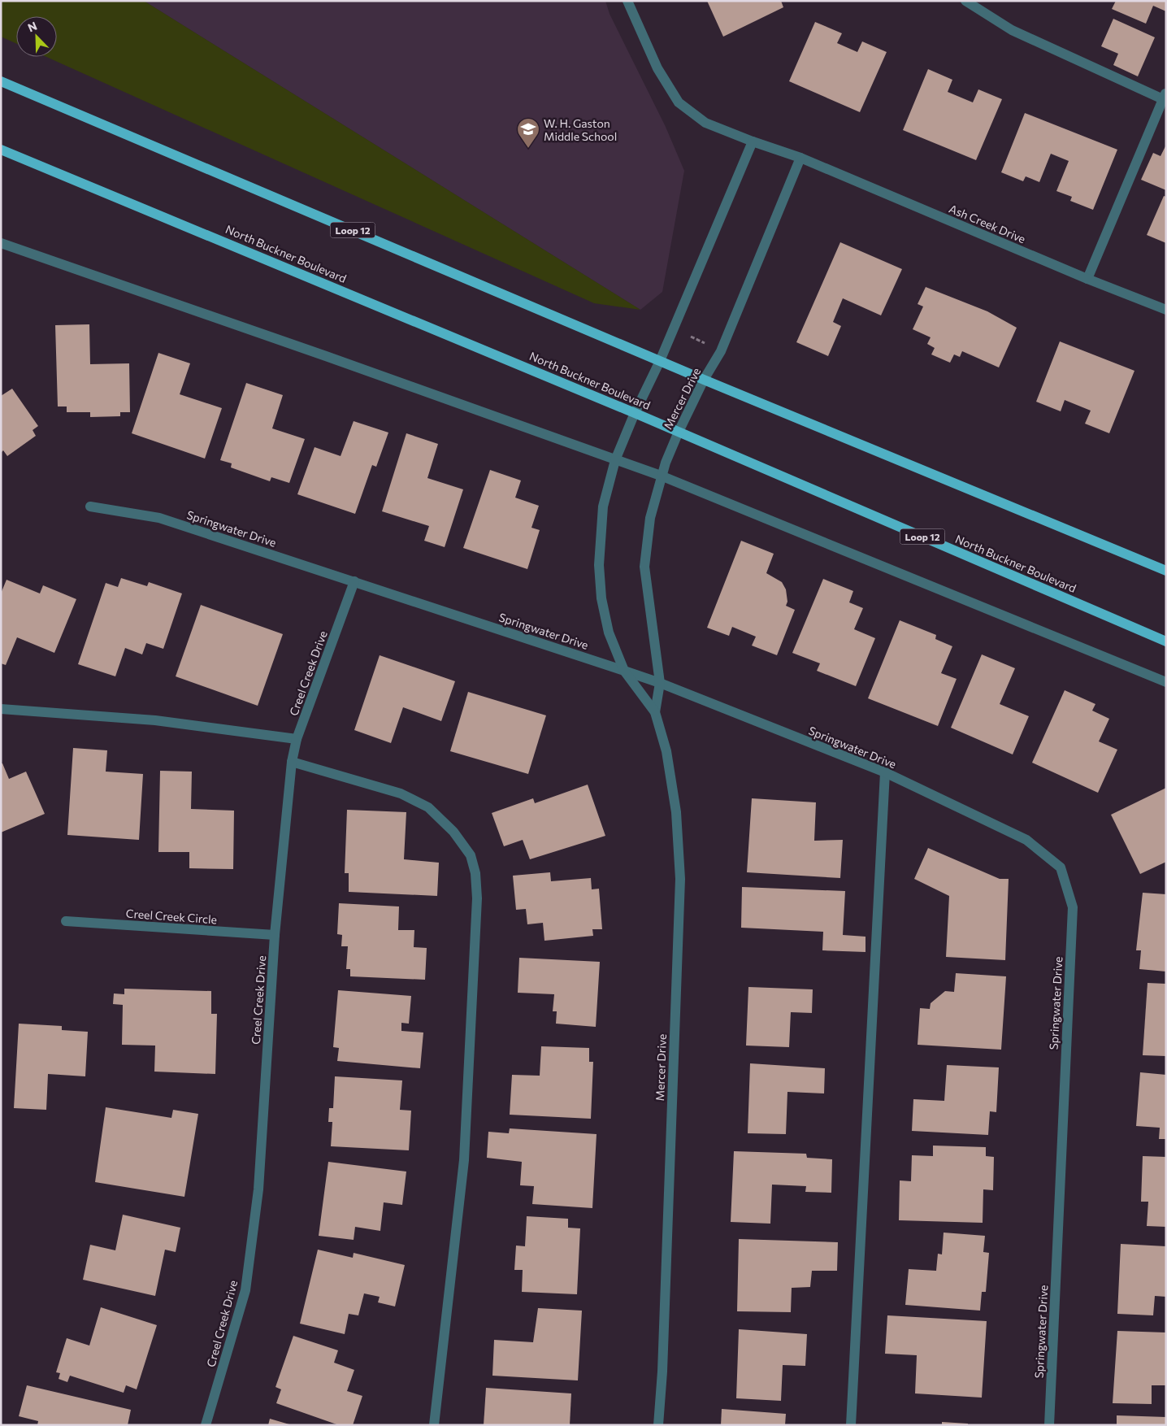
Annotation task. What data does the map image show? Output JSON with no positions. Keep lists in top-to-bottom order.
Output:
{
  "streets": {
    "main road": ["Loop 12", "North Buckner Boulevard"],
    "street": [
      "Ash Creek Drive",
      "Mercer Drive",
      "Springwater Drive",
      "Creel Creek Drive",
      "Creel Creek Circle"
    ]
  },
  "crossings": [
    ["Ash Creek Drive", "Mercer Drive"],
    ["Loop 12", "Mercer Drive"],
    ["North Buckner Boulevard", "Mercer Drive"],
    ["Mercer Drive", "Springwater Drive"],
    ["Springwater Drive", "Creel Creek Drive"],
    ["Creel Creek Drive", "Creel Creek Circle"]
  ],
  "places": {
    "school or university": ["W. H. Gaston Middle School"]
  },
  "north": "top left"
}
